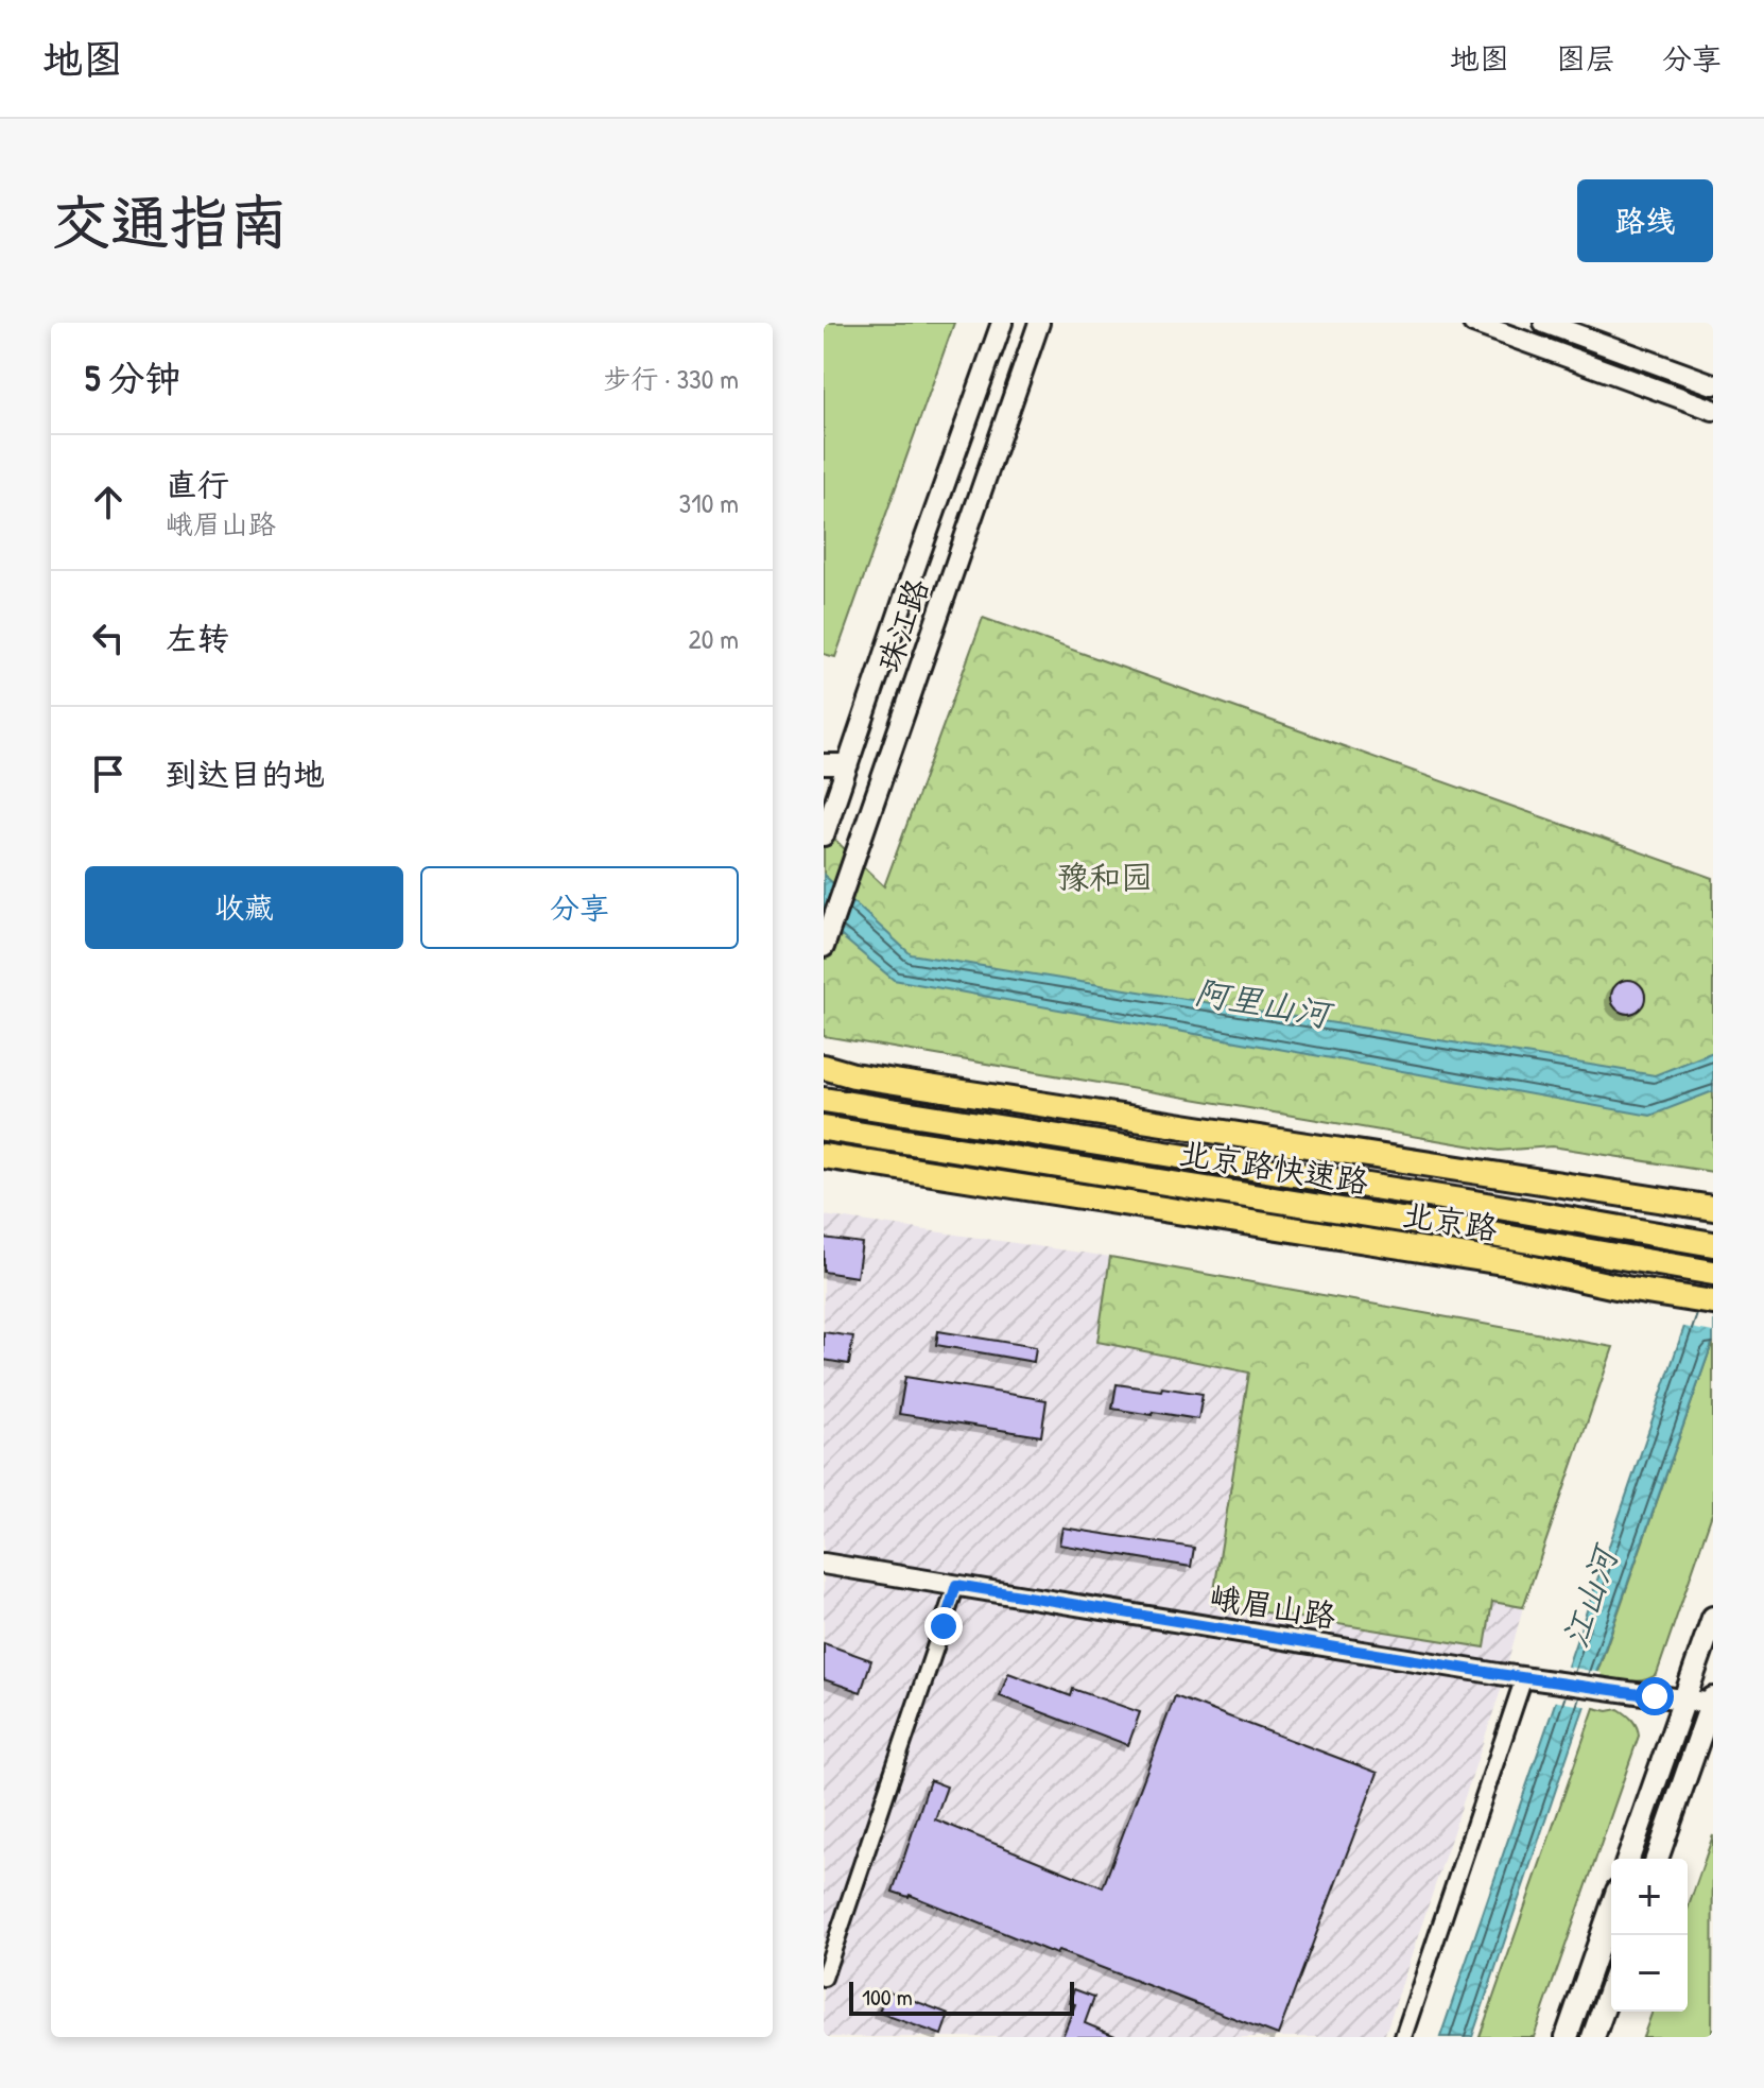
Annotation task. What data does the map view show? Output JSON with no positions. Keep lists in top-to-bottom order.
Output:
{
  "streets": {
    "main road": ["北京路快速路", "北京路"],
    "street": ["珠江路", "峨眉山路"]
  },
  "water": ["阿里山河", "江山河"],
  "parks": ["豫和园"],
  "scale_bar": "100 m",
  "page": {
    "header": "地图",
    "nav": ["地图", "图层", "分享"],
    "buttons": [
      "路线",
      ["收藏", "分享"]
    ],
    "title": "交通指南",
    "heading": ["5 分钟", "步行 · 330 m"],
    "list": [
      ["直行", "峨眉山路", "310 m"],
      ["左转", "20 m"],
      "到达目的地"
    ],
    "map_buttons": ["+", "−"],
    "scale": "100 m"
  }
}
